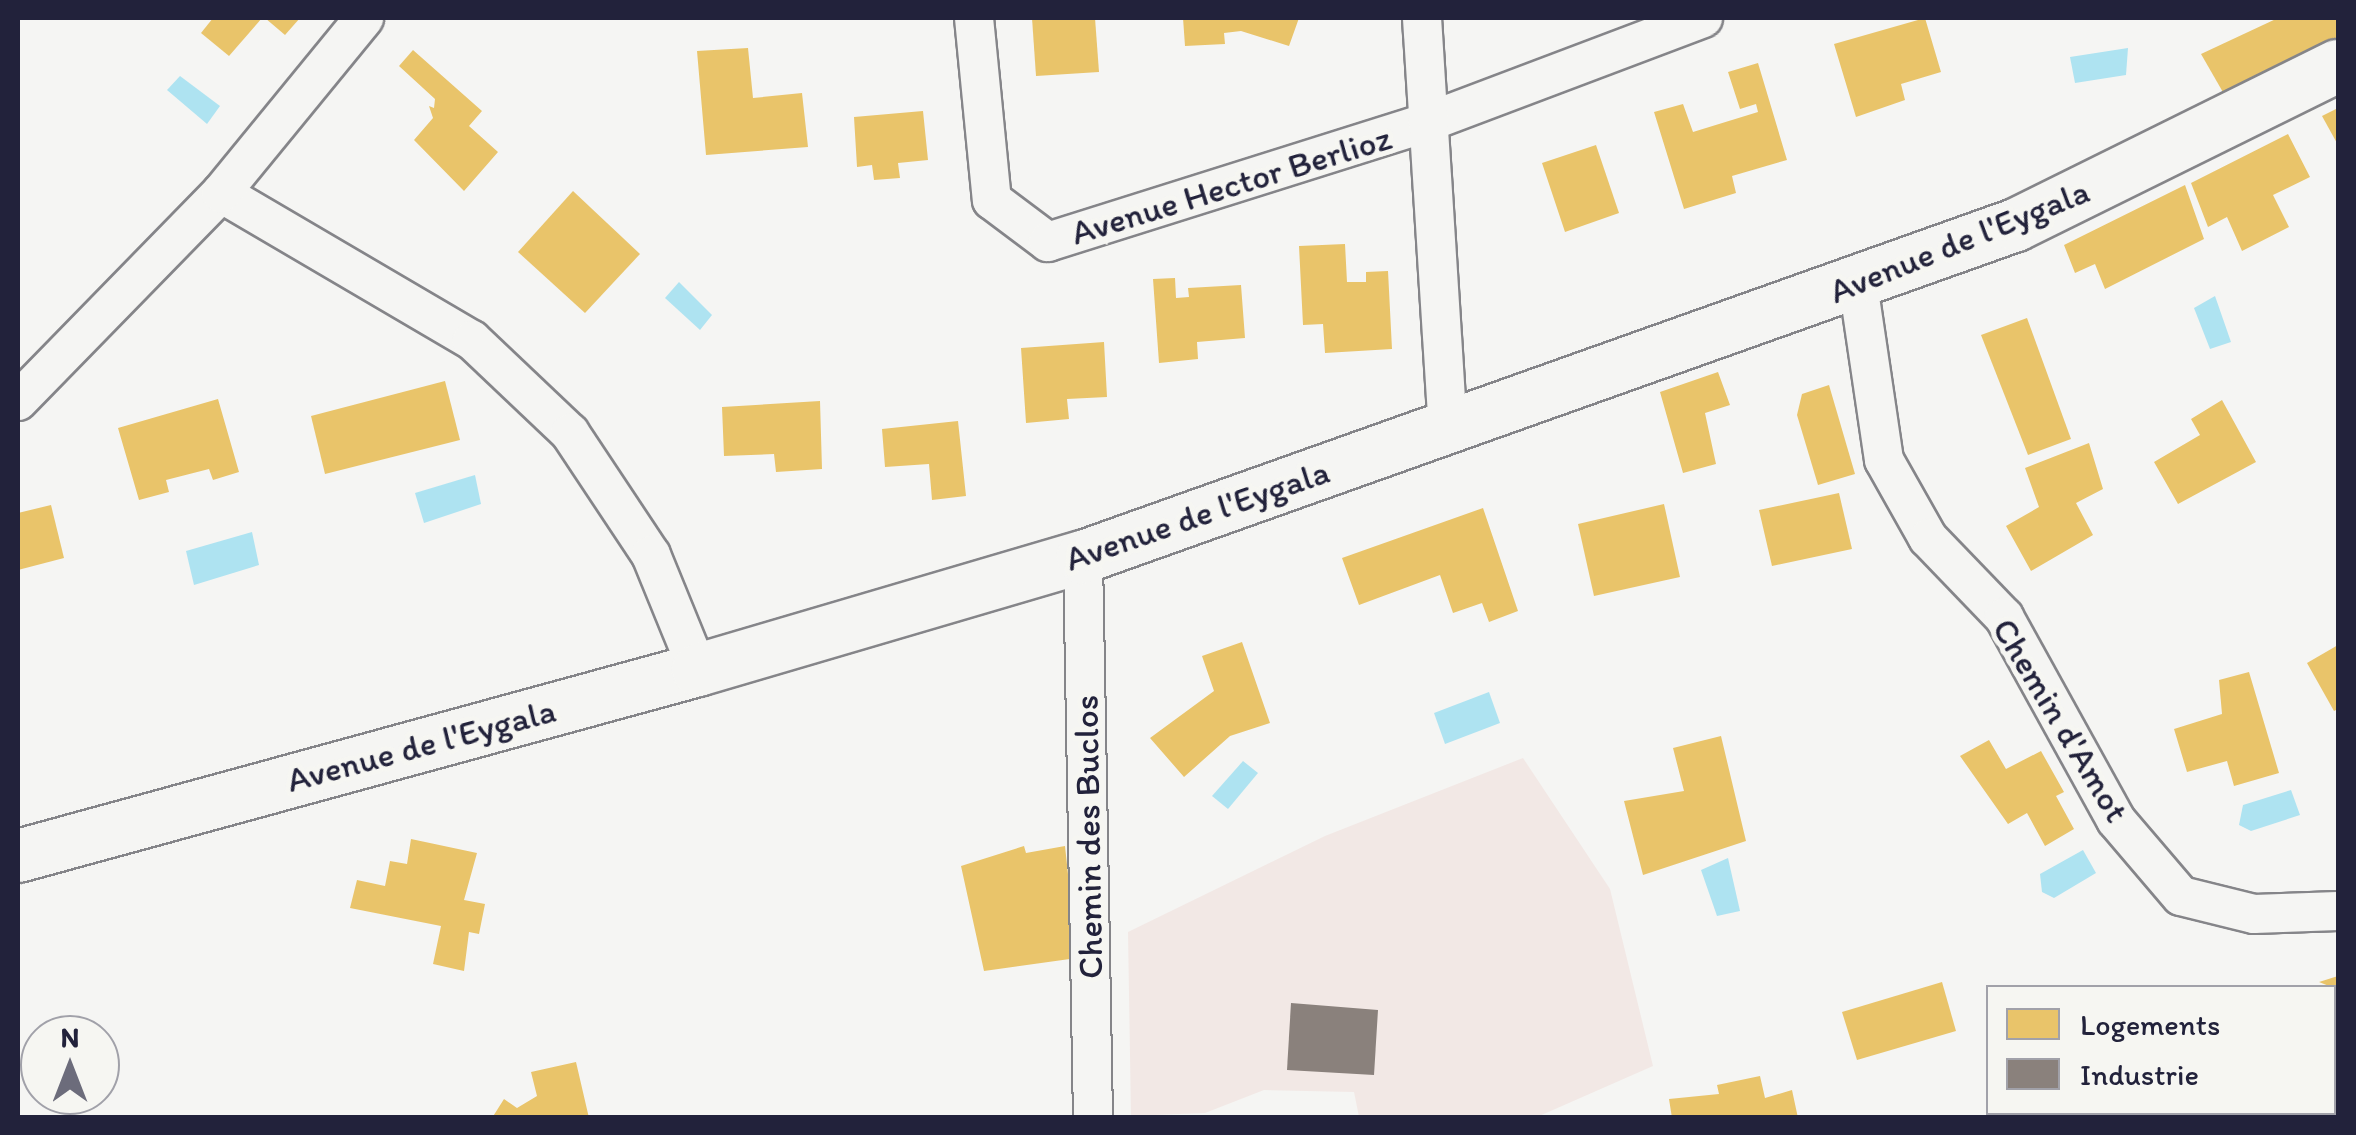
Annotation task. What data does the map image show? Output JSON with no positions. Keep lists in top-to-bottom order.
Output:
{
  "streets": {
    "street": [
      "Avenue Hector Berlioz",
      "Avenue de l'Eygala",
      "Chemin d'Amot",
      "Chemin des Buclos"
    ]
  },
  "crossings": [
    ["Avenue de l'Eygala", "Chemin d'Amot"],
    ["Avenue de l'Eygala", "Chemin des Buclos"]
  ],
  "legend": ["Logements", "Industrie"],
  "north": "top"
}
